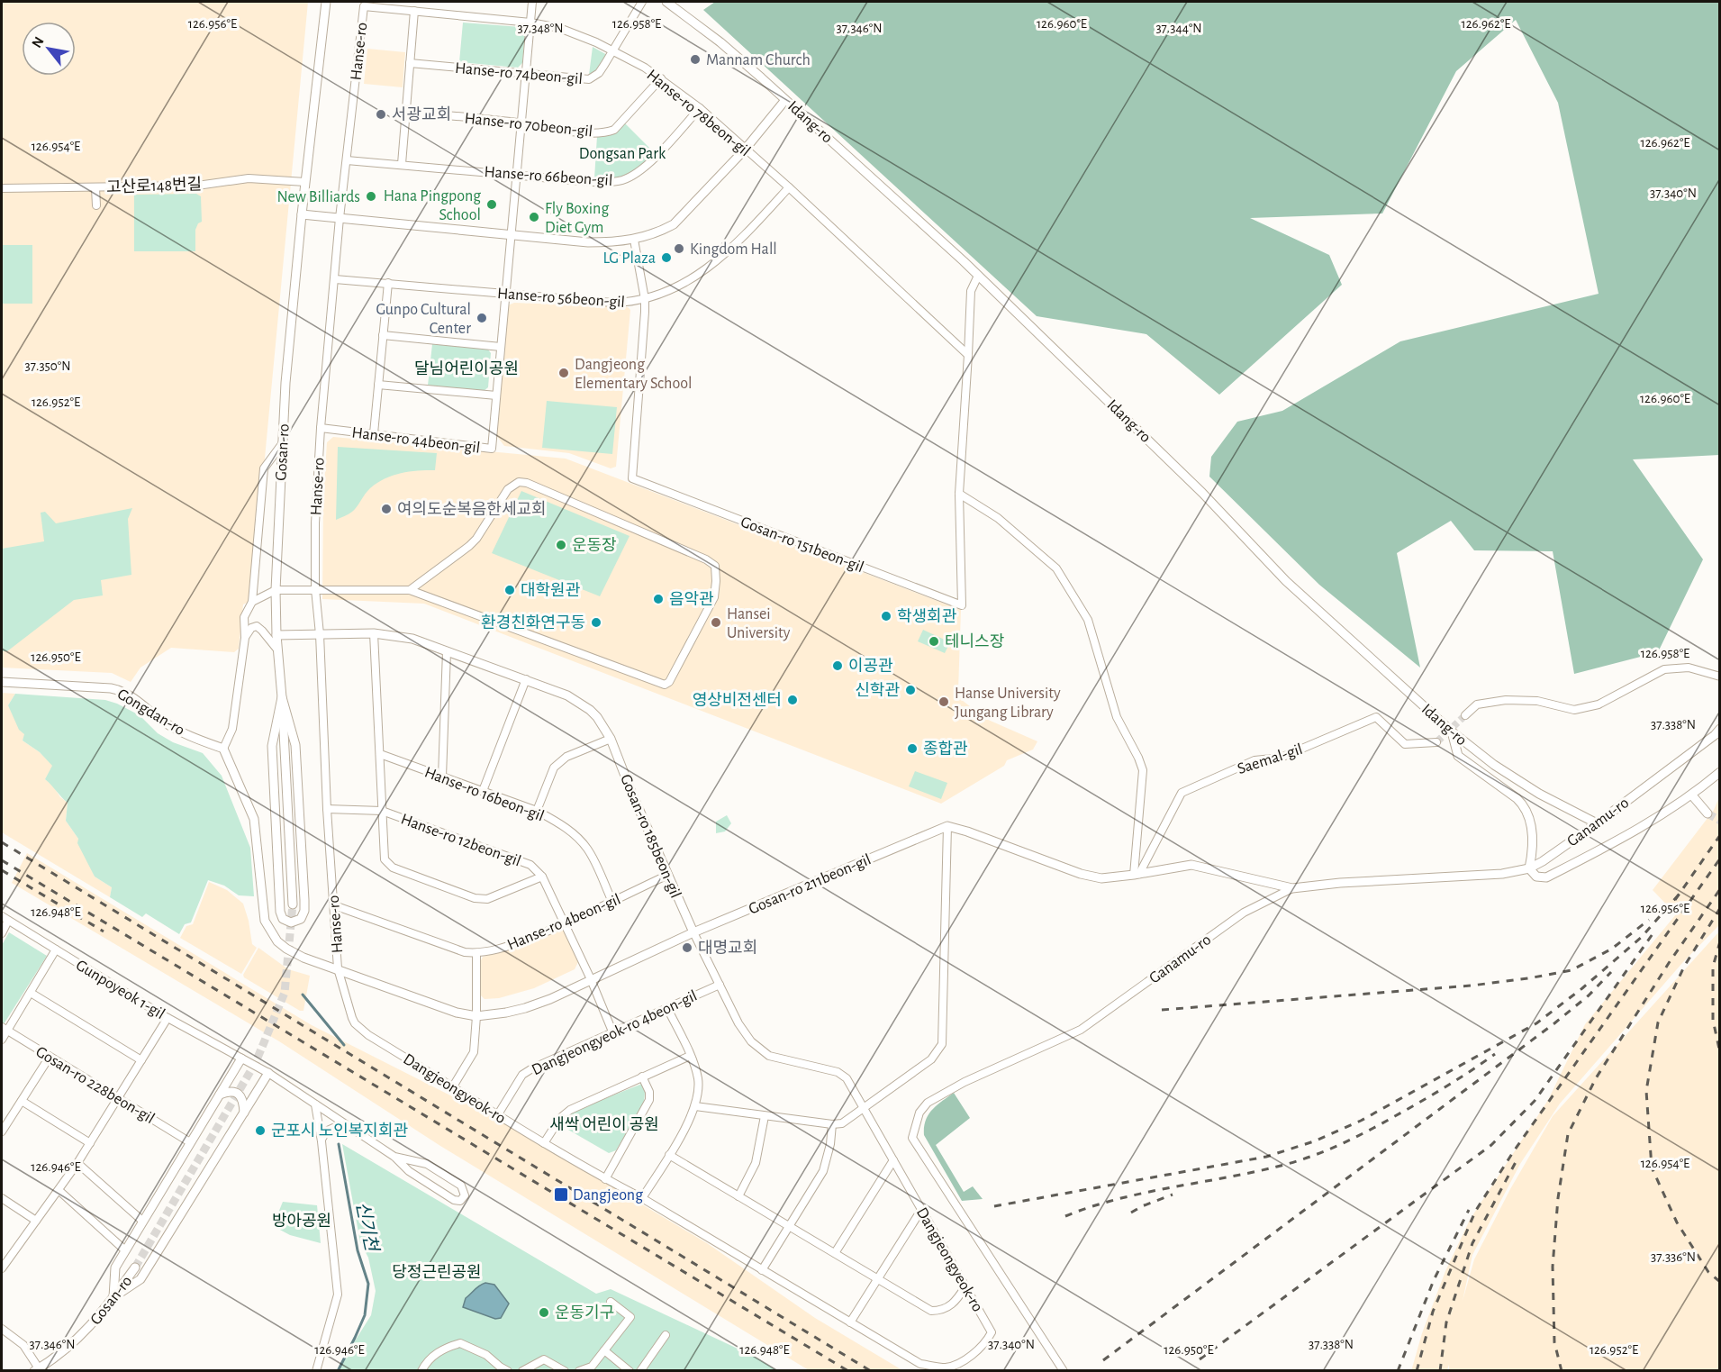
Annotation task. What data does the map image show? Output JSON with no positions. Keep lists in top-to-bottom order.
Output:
{
  "streets": {
    "street": [
      "Hanse-ro",
      "Hanse-ro 74beon-gil",
      "Hanse-ro 78beon-gil",
      "Idang-ro",
      "Hanse-ro 70beon-gil",
      "Hanse-ro 66beon-gil",
      "고산로148번길",
      "Hanse-ro 56beon-gil",
      "Hanse-ro 44beon-gil",
      "Gosan-ro",
      "Gosan-ro 151beon-gil",
      "Gongdan-ro",
      "Saemal-gil",
      "Hanse-ro 16beon-gil",
      "Ganamu-ro",
      "Gosan-ro 185beon-gil",
      "Hanse-ro 12beon-gil",
      "Gosan-ro 211beon-gil",
      "Hanse-ro 4beon-gil",
      "Gunpoyeok 1-gil",
      "Dangjeongyeok-ro 4beon-gil",
      "Gosan-ro 228beon-gil",
      "Dangjeongyeok-ro"
    ]
  },
  "crossings": [
    ["Hanse-ro", "Hanse-ro 78beon-gil"],
    ["Hanse-ro", "Hanse-ro 66beon-gil"],
    ["Hanse-ro", "Hanse-ro 56beon-gil"],
    ["Hanse-ro", "Hanse-ro 44beon-gil"],
    ["Hanse-ro", "Gosan-ro 185beon-gil"],
    ["Hanse-ro", "Hanse-ro 12beon-gil"],
    ["Hanse-ro", "Gosan-ro 211beon-gil"],
    ["Hanse-ro", "Hanse-ro 4beon-gil"],
    ["Hanse-ro", "Dangjeongyeok-ro"],
    ["Hanse-ro 74beon-gil", "Hanse-ro 78beon-gil"],
    ["Hanse-ro 74beon-gil", "Hanse-ro 44beon-gil"],
    ["Hanse-ro 78beon-gil", "Hanse-ro 70beon-gil"],
    ["Hanse-ro 78beon-gil", "Hanse-ro 66beon-gil"],
    ["Hanse-ro 78beon-gil", "Hanse-ro 56beon-gil"],
    ["Hanse-ro 78beon-gil", "Hanse-ro 44beon-gil"],
    ["Hanse-ro 78beon-gil", "Gosan-ro 151beon-gil"],
    ["Idang-ro", "Gosan-ro 151beon-gil"],
    ["Idang-ro", "Ganamu-ro"],
    ["Hanse-ro 70beon-gil", "Hanse-ro 44beon-gil"],
    ["Hanse-ro 66beon-gil", "Hanse-ro 44beon-gil"],
    ["고산로148번길", "Gosan-ro"],
    ["Hanse-ro 56beon-gil", "Hanse-ro 44beon-gil"],
    ["Hanse-ro 56beon-gil", "Gosan-ro 151beon-gil"],
    ["Gosan-ro", "Gosan-ro 185beon-gil"],
    ["Hanse-ro 16beon-gil", "Hanse-ro 4beon-gil"],
    ["Gosan-ro 185beon-gil", "Gosan-ro 211beon-gil"],
    ["Gosan-ro 185beon-gil", "Hanse-ro 4beon-gil"],
    ["Gosan-ro 185beon-gil", "Dangjeongyeok-ro"],
    ["Hanse-ro 12beon-gil", "Gosan-ro 211beon-gil"],
    ["Hanse-ro 12beon-gil", "Hanse-ro 4beon-gil"],
    ["Hanse-ro 12beon-gil", "Dangjeongyeok-ro 4beon-gil"],
    ["Gosan-ro 211beon-gil", "Dangjeongyeok-ro"],
    ["Dangjeongyeok-ro 4beon-gil", "Dangjeongyeok-ro"]
  ],
  "water": ["신기천"],
  "parks": [
    "Dongsan Park",
    "달님어린이공원",
    "새싹 어린이 공원",
    "방아공원",
    "당정근린공원"
  ],
  "places": {
    "other": [
      "Mannam Church",
      "서광교회",
      "New Billiards",
      "Hana Pingpong School",
      "Fly Boxing Diet Gym",
      "Kingdom Hall",
      "LG Plaza",
      "Gunpo Cultural Center",
      "Dangjeong Elementary School",
      "여의도순복음한세교회",
      "운동장",
      "대학원관",
      "음악관",
      "학생회관",
      "환경친화연구동",
      "Hansei University",
      "테니스장",
      "이공관",
      "신학관",
      "영상비전센터",
      "Hanse University Jungang Library",
      "종합관",
      "대명교회",
      "군포시 노인복지회관",
      "운동기구"
    ],
    "transit": ["Dangjeong"]
  },
  "north": "top left",
  "coordinates": [
    "126.956°E",
    "126.958°E",
    "126.960°E",
    "126.962°E",
    "37.348°N",
    "37.346°N",
    "37.344°N",
    "126.954°E",
    "37.340°N",
    "37.350°N",
    "126.952°E",
    "126.950°E",
    "37.338°N",
    "126.948°E",
    "126.946°E",
    "37.336°N"
  ]
}
